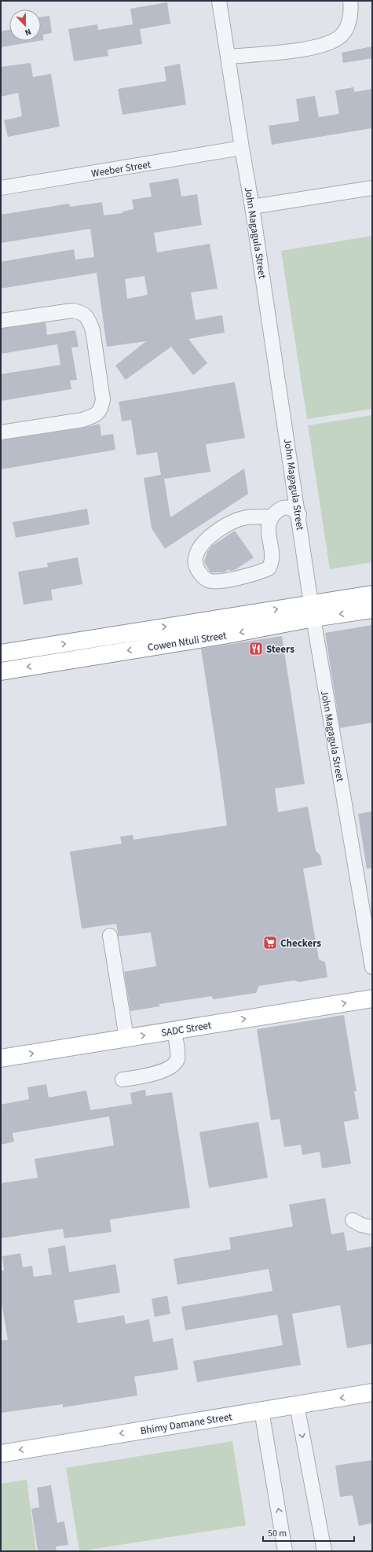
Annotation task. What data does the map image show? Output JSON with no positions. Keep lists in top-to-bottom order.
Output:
{
  "streets": {
    "main road": ["Cowen Ntuli Street", "SADC Street", "Bhimy Damane Street"],
    "street": ["Weeber Street", "John Magagula Street"]
  },
  "crossings": [
    ["Weeber Street", "John Magagula Street"],
    ["John Magagula Street", "Cowen Ntuli Street"]
  ],
  "one_way": ["SADC Street", "Bhimy Damane Street"],
  "places": {
    "restaurant": ["Steers"],
    "supermarket": ["Checkers"]
  },
  "scale_bar": "50 m",
  "north": "bottom"
}
